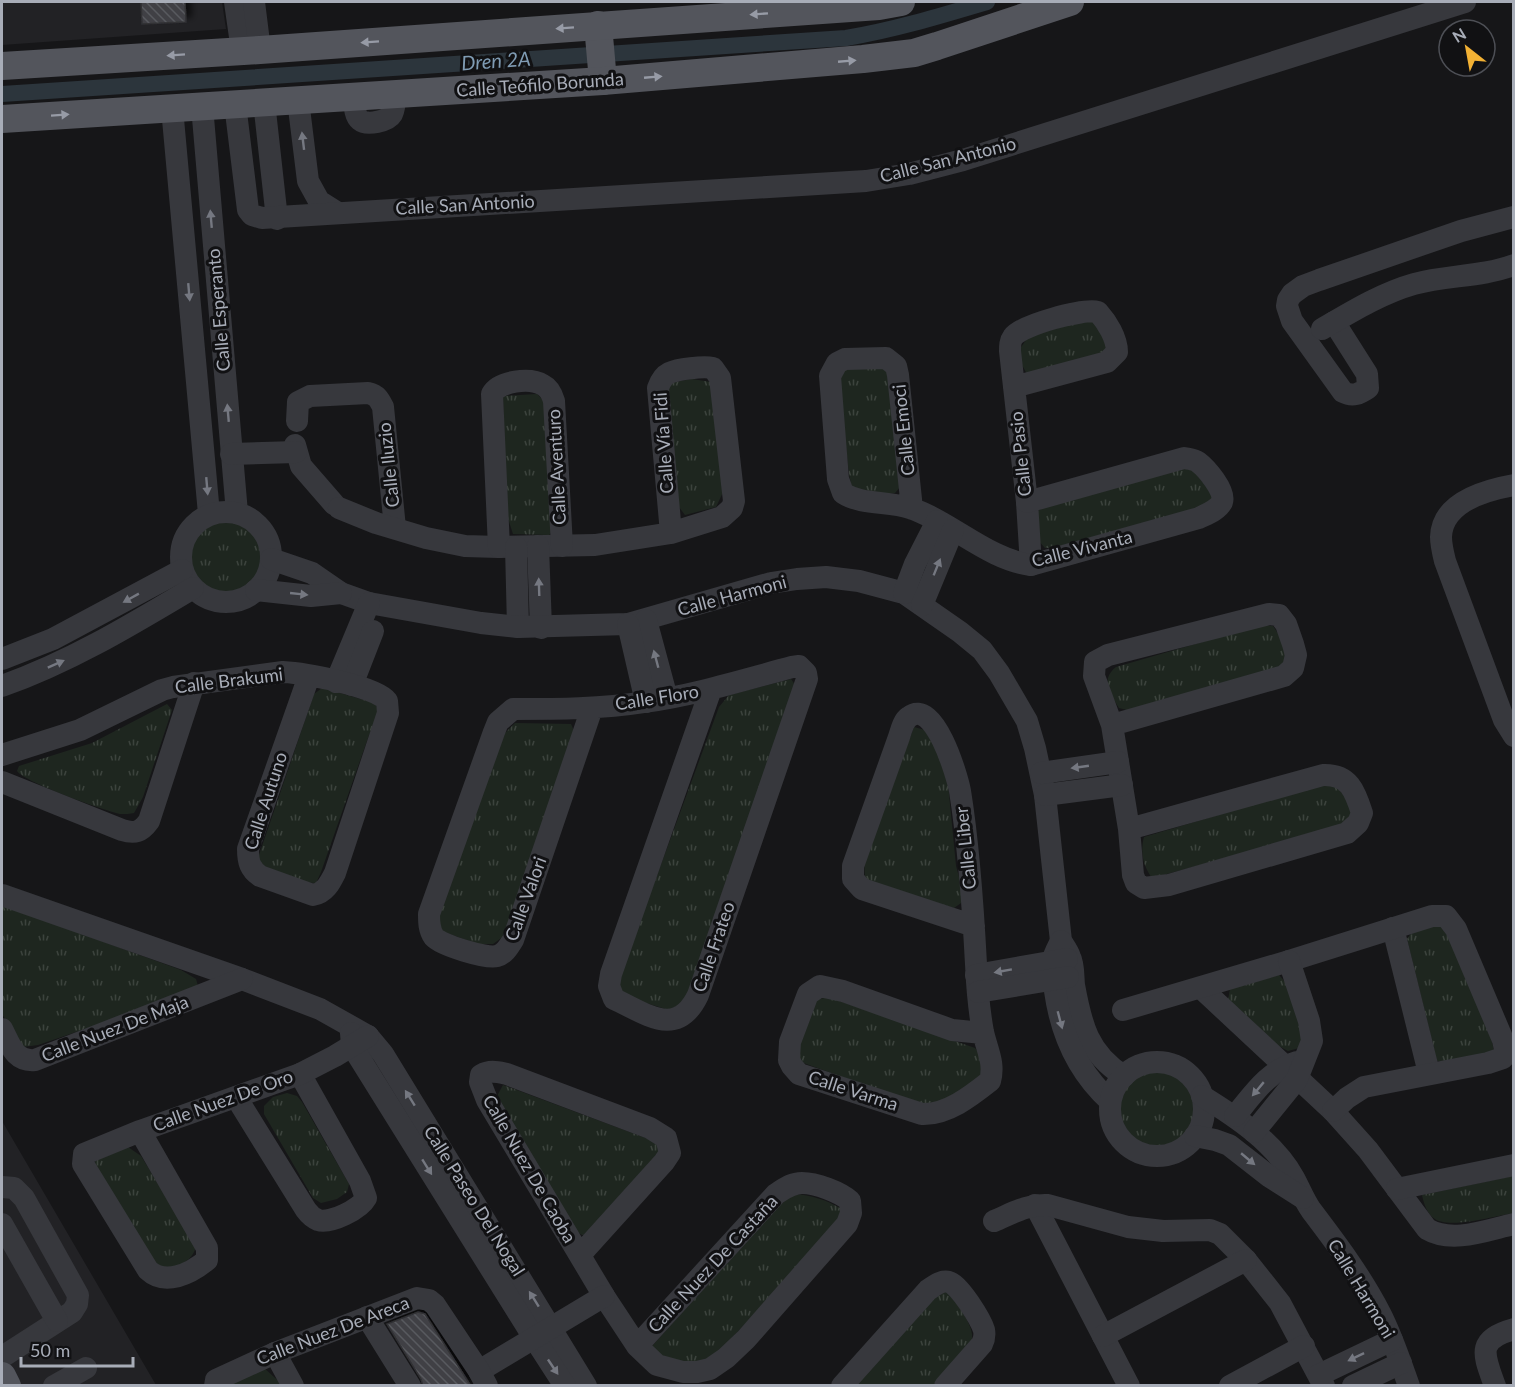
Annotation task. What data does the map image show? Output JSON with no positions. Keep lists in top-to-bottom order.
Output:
{
  "streets": {
    "main road": ["Calle Teófilo Borunda"],
    "street": [
      "Calle San Antonio",
      "Calle Esperanto",
      "Calle Emoci",
      "Calle Vía Fidi",
      "Calle Pasio",
      "Calle Iluzio",
      "Calle Aventuro",
      "Calle Vivanta",
      "Calle Harmoni",
      "Calle Brakumi",
      "Calle Floro",
      "Calle Autuno",
      "Calle Liber",
      "Calle Valori",
      "Calle Frateo",
      "Calle Nuez De Maja",
      "Calle Varma",
      "Calle Nuez De Oro",
      "Calle Nuez De Caoba",
      "Calle Paseo Del Nogal",
      "Calle Nuez De Castaña",
      "Calle Nuez De Areca"
    ]
  },
  "crossings": [
    ["Calle Teófilo Borunda", "Calle San Antonio"],
    ["Calle Teófilo Borunda", "Calle Esperanto"],
    ["Calle Esperanto", "Calle Iluzio"],
    ["Calle Esperanto", "Calle Harmoni"],
    ["Calle Emoci", "Calle Vivanta"],
    ["Calle Vía Fidi", "Calle Aventuro"],
    ["Calle Pasio", "Calle Vivanta"],
    ["Calle Iluzio", "Calle Aventuro"],
    ["Calle Brakumi", "Calle Autuno"],
    ["Calle Floro", "Calle Valori"],
    ["Calle Floro", "Calle Frateo"],
    ["Calle Liber", "Calle Varma"],
    ["Calle Nuez De Maja", "Calle Paseo Del Nogal"],
    ["Calle Nuez De Oro", "Calle Paseo Del Nogal"],
    ["Calle Nuez De Caoba", "Calle Nuez De Castaña"]
  ],
  "water": ["Dren 2A"],
  "scale_bar": "50 m",
  "north": "top left"
}
